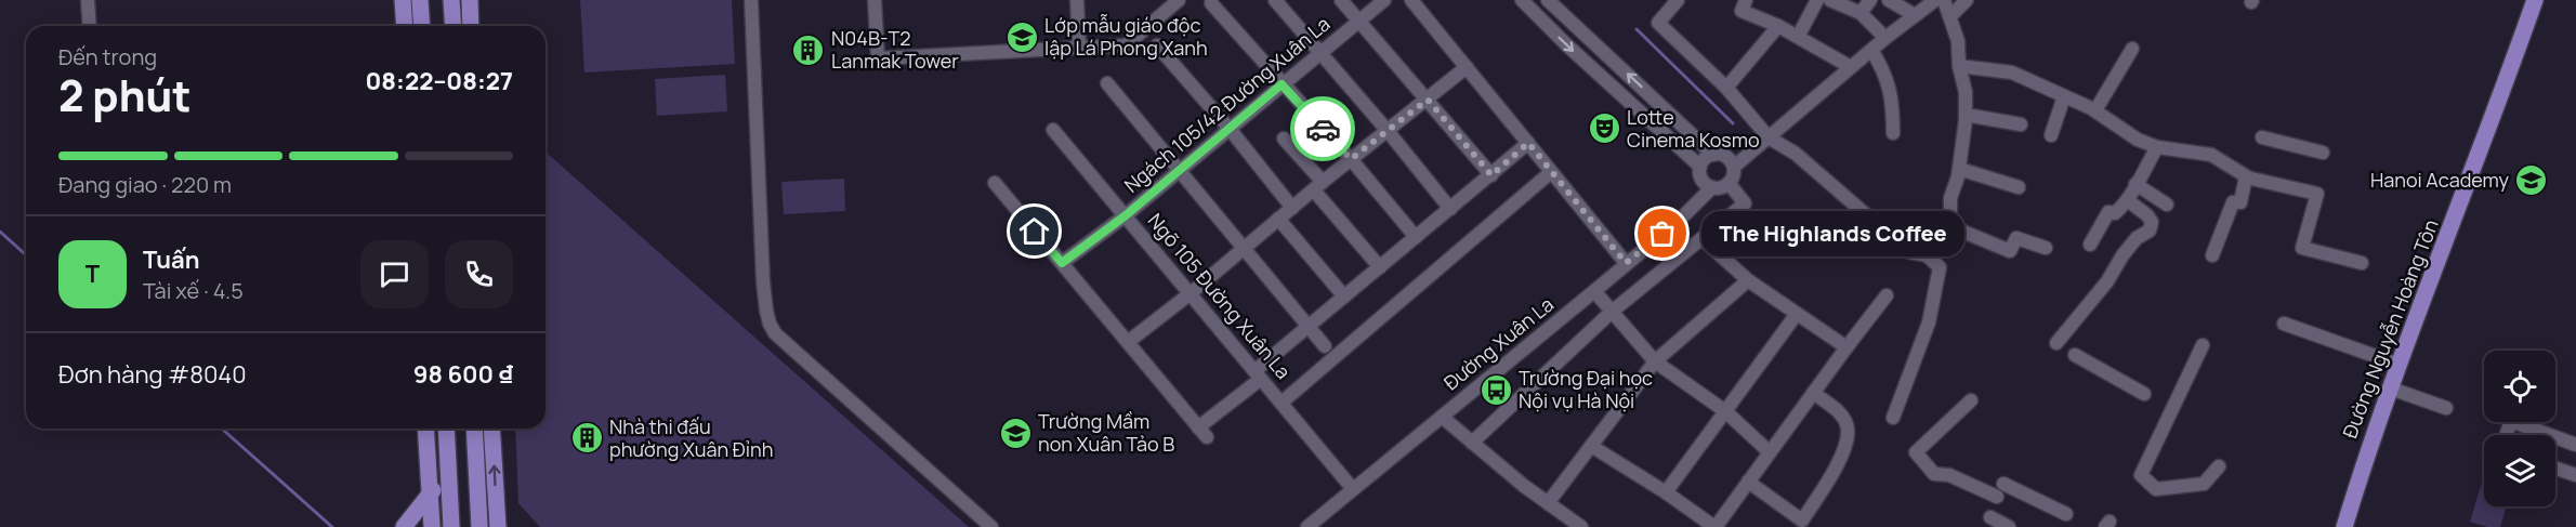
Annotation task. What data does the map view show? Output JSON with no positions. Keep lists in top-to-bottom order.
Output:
{
  "streets": {
    "main road": ["Đường Nguyễn Hoàng Tôn"],
    "street": ["Ngách 105/42 Đường Xuân La", "Ngõ 105 Đường Xuân La", "Đường Xuân La"]
  },
  "crossings": [
    ["Ngách 105/42 Đường Xuân La", "Ngõ 105 Đường Xuân La"],
    ["Ngõ 105 Đường Xuân La", "Đường Xuân La"]
  ],
  "places": {
    "school or university": ["Lớp mẫu giáo độc lập Lá Phong Xanh", "Hanoi Academy", "Trường Mầm non Xuân Tảo B"],
    "building": ["N04B-T2 Lanmak Tower", "Nhà thi đấu phường Xuân Đỉnh"],
    "theatre": ["Lotte Cinema Kosmo"],
    "other": ["The Highlands Coffee"],
    "bus stop": ["Trường Đại học Nội vụ Hà Nội"]
  },
  "page": {
    "heading": ["2 phút", "Đến trong", "08:22–08:27"],
    "panel": [
      "Tuấn",
      "Tài xế · 4.5",
      "Đơn hàng #8040",
      "98 600 ₫"
    ],
    "bar": "Đang giao · 220 m",
    "bubble": "The Highlands Coffee",
    "round": "T"
  }
}
